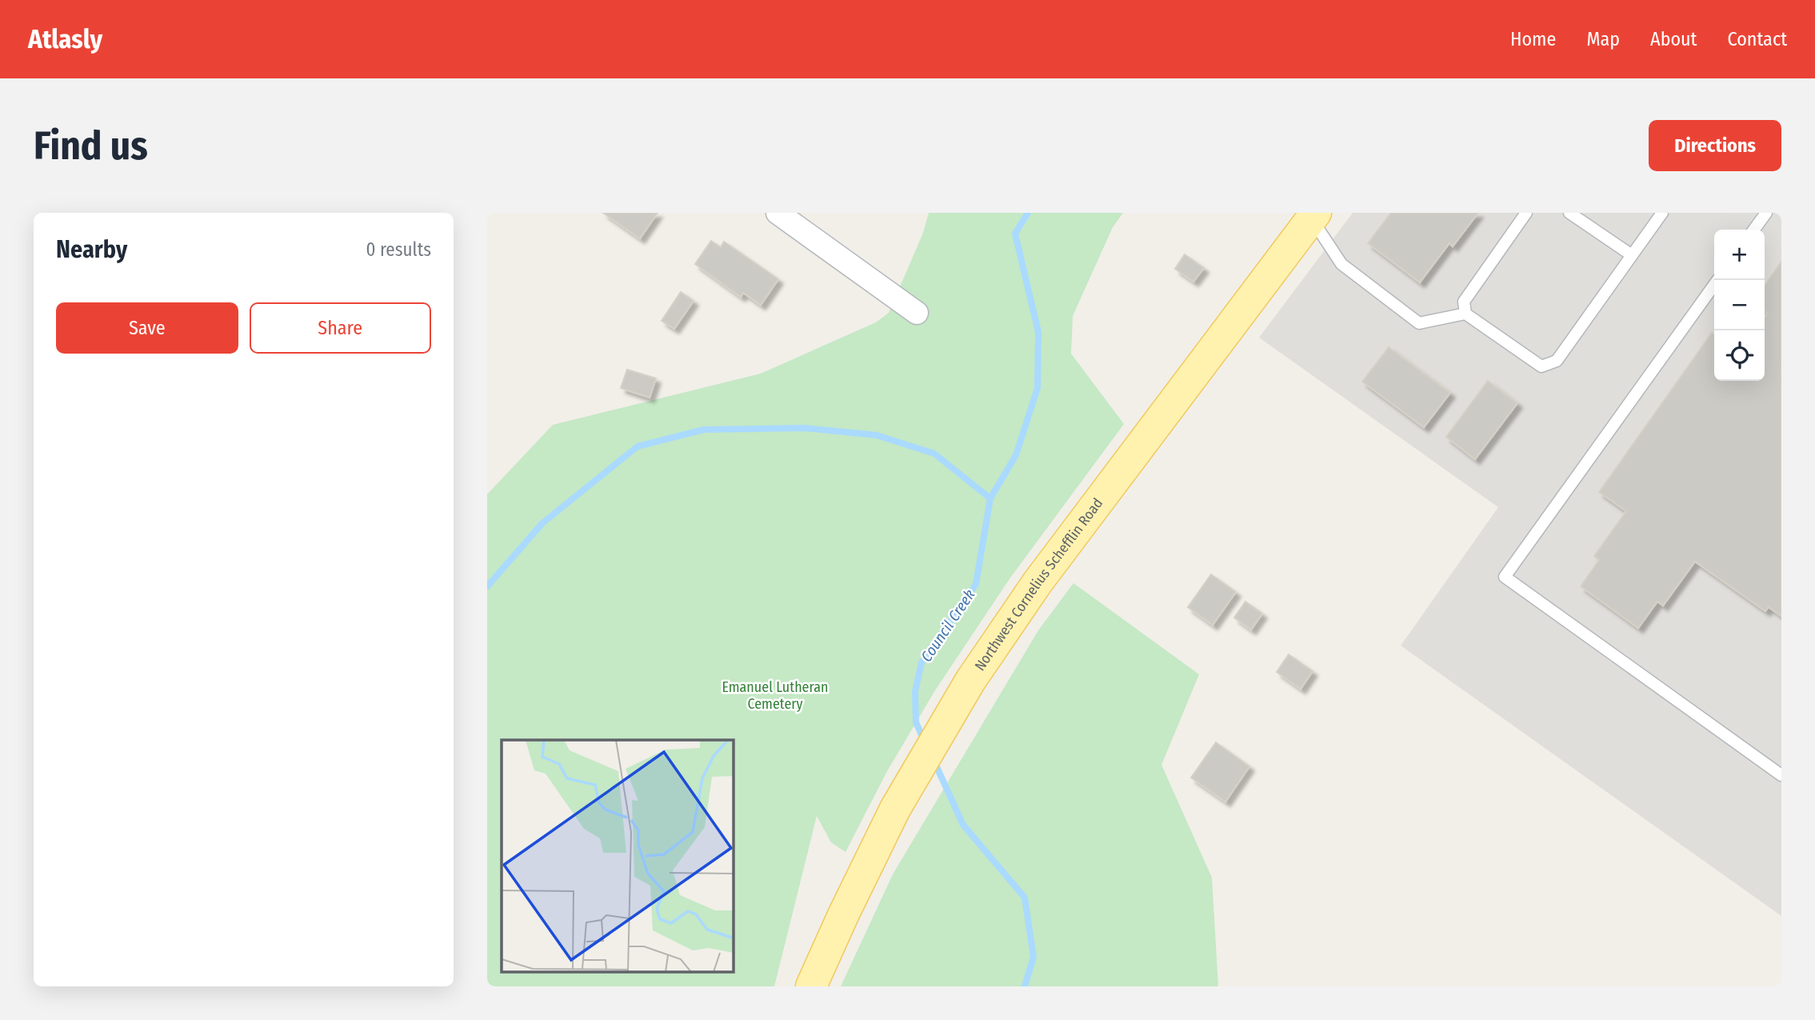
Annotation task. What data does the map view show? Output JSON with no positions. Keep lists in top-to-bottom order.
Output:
{
  "streets": {
    "main road": ["Northwest Cornelius Schefflin Road"]
  },
  "water": ["Council Creek"],
  "parks": ["Emanuel Lutheran Cemetery"],
  "page": {
    "header": "Atlasly",
    "nav": [
      "Home",
      "Map",
      "About",
      "Contact"
    ],
    "buttons": [
      "Directions",
      ["Save", "Share"]
    ],
    "title": "Find us",
    "heading": ["Nearby", "0 results"],
    "map_buttons": ["+", "−"]
  }
}
